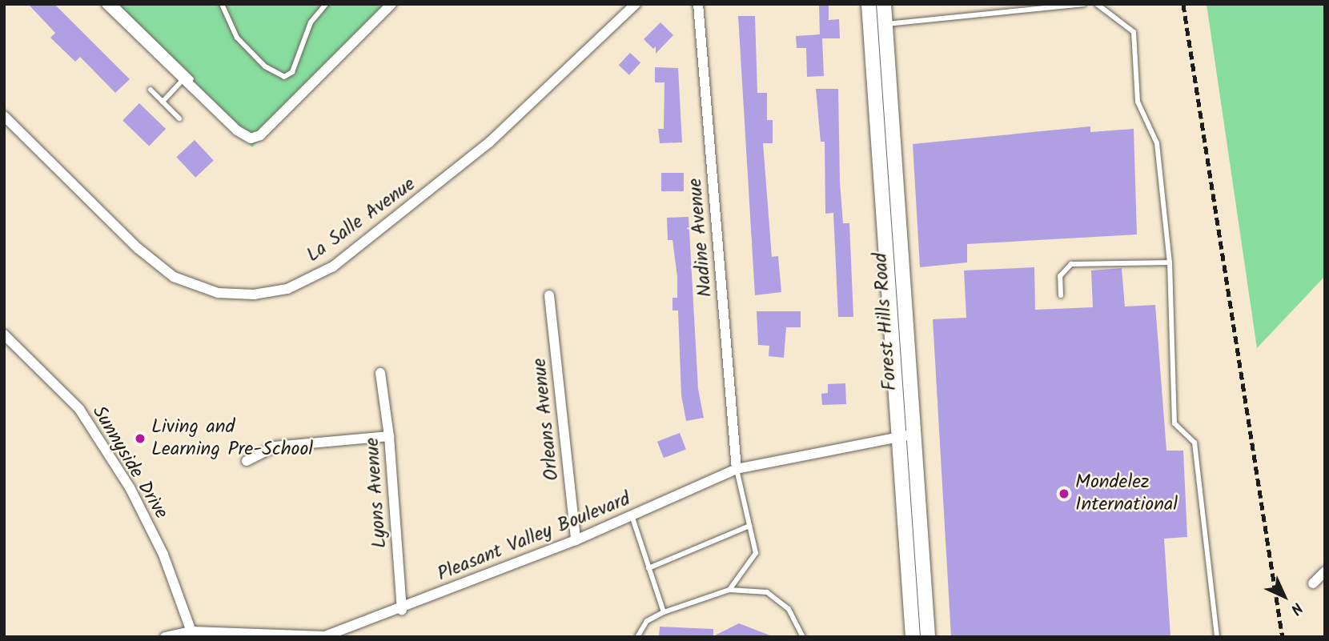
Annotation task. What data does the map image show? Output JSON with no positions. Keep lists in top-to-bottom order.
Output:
{
  "streets": {
    "street": [
      "La Salle Avenue",
      "Nadine Avenue",
      "Forest Hills Road",
      "Orleans Avenue",
      "Sunnyside Drive",
      "Lyons Avenue",
      "Pleasant Valley Boulevard"
    ]
  },
  "crossings": [
    ["Nadine Avenue", "Pleasant Valley Boulevard"],
    ["Forest Hills Road", "Pleasant Valley Boulevard"],
    ["Orleans Avenue", "Pleasant Valley Boulevard"],
    ["Sunnyside Drive", "Pleasant Valley Boulevard"],
    ["Lyons Avenue", "Pleasant Valley Boulevard"]
  ],
  "places": ["Living and Learning Pre-School", "Mondelez International"],
  "north": "bottom right"
}
